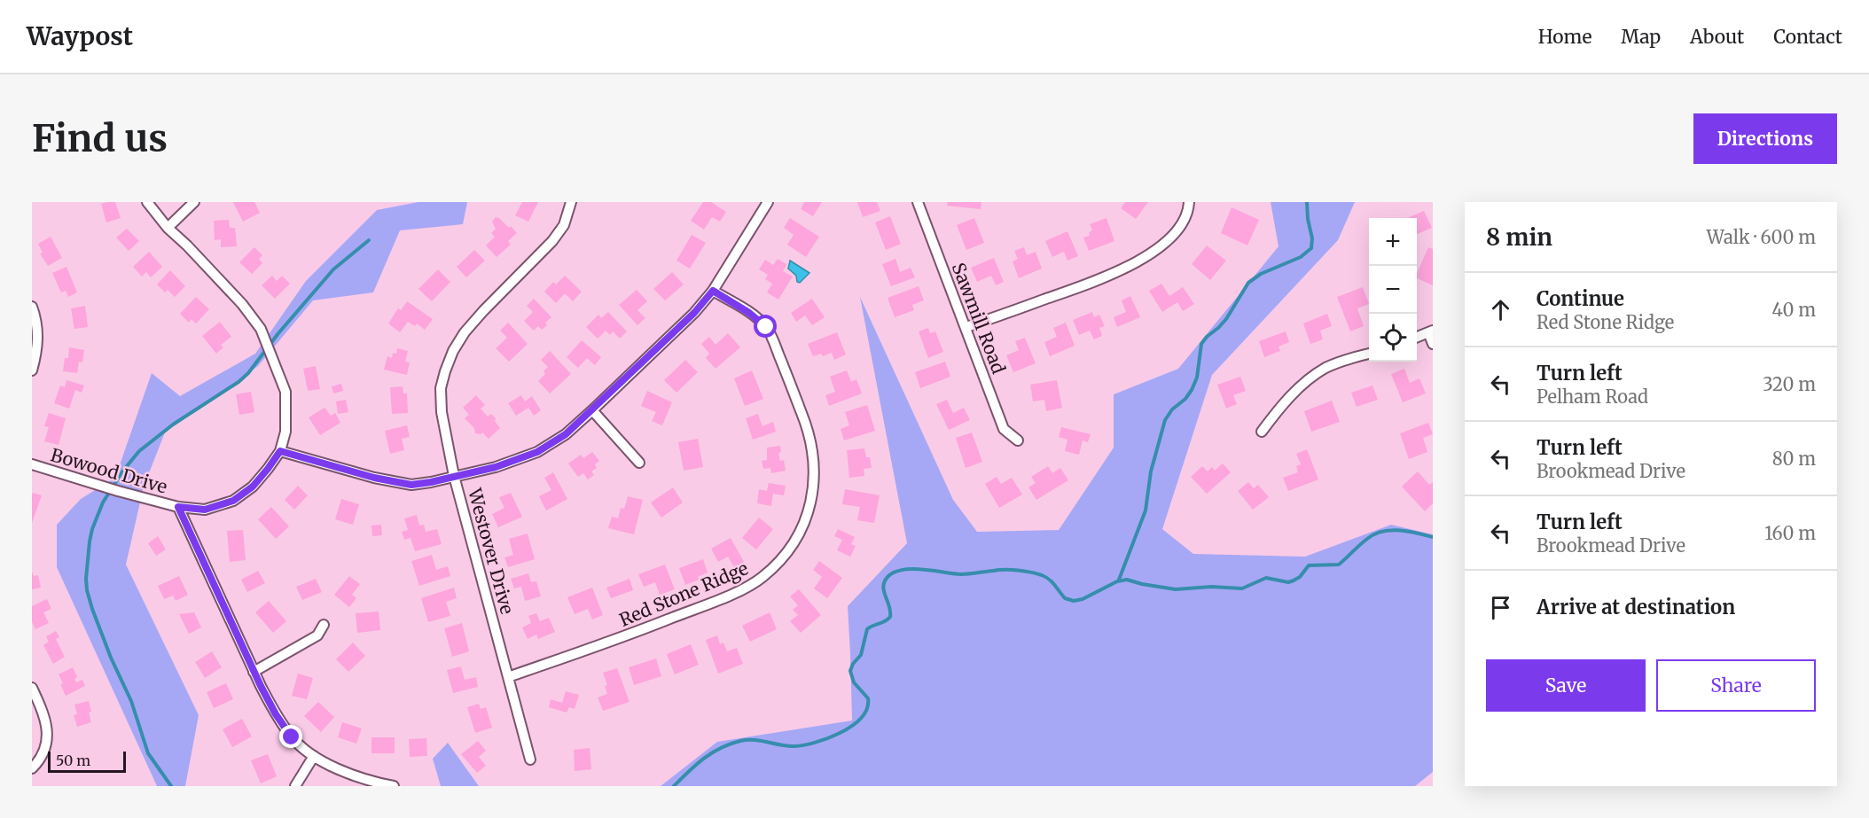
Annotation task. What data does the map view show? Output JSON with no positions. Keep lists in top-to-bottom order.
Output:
{
  "streets": {
    "street": [
      "Sawmill Road",
      "Bowood Drive",
      "Westover Drive",
      "Red Stone Ridge"
    ]
  },
  "crossings": [
    ["Westover Drive", "Red Stone Ridge"]
  ],
  "scale_bar": "50 m",
  "page": {
    "header": "Waypost",
    "nav": [
      "Home",
      "Map",
      "About",
      "Contact"
    ],
    "buttons": [
      "Directions",
      ["Save", "Share"]
    ],
    "title": "Find us",
    "heading": ["8 min", "Walk · 600 m"],
    "map_buttons": ["+", "−"],
    "list": [
      ["Continue", "Red Stone Ridge", "40 m"],
      ["Turn left", "Pelham Road", "320 m"],
      ["Turn left", "Brookmead Drive", "80 m"],
      ["Turn left", "Brookmead Drive", "160 m"],
      "Arrive at destination"
    ],
    "scale": "50 m"
  }
}
